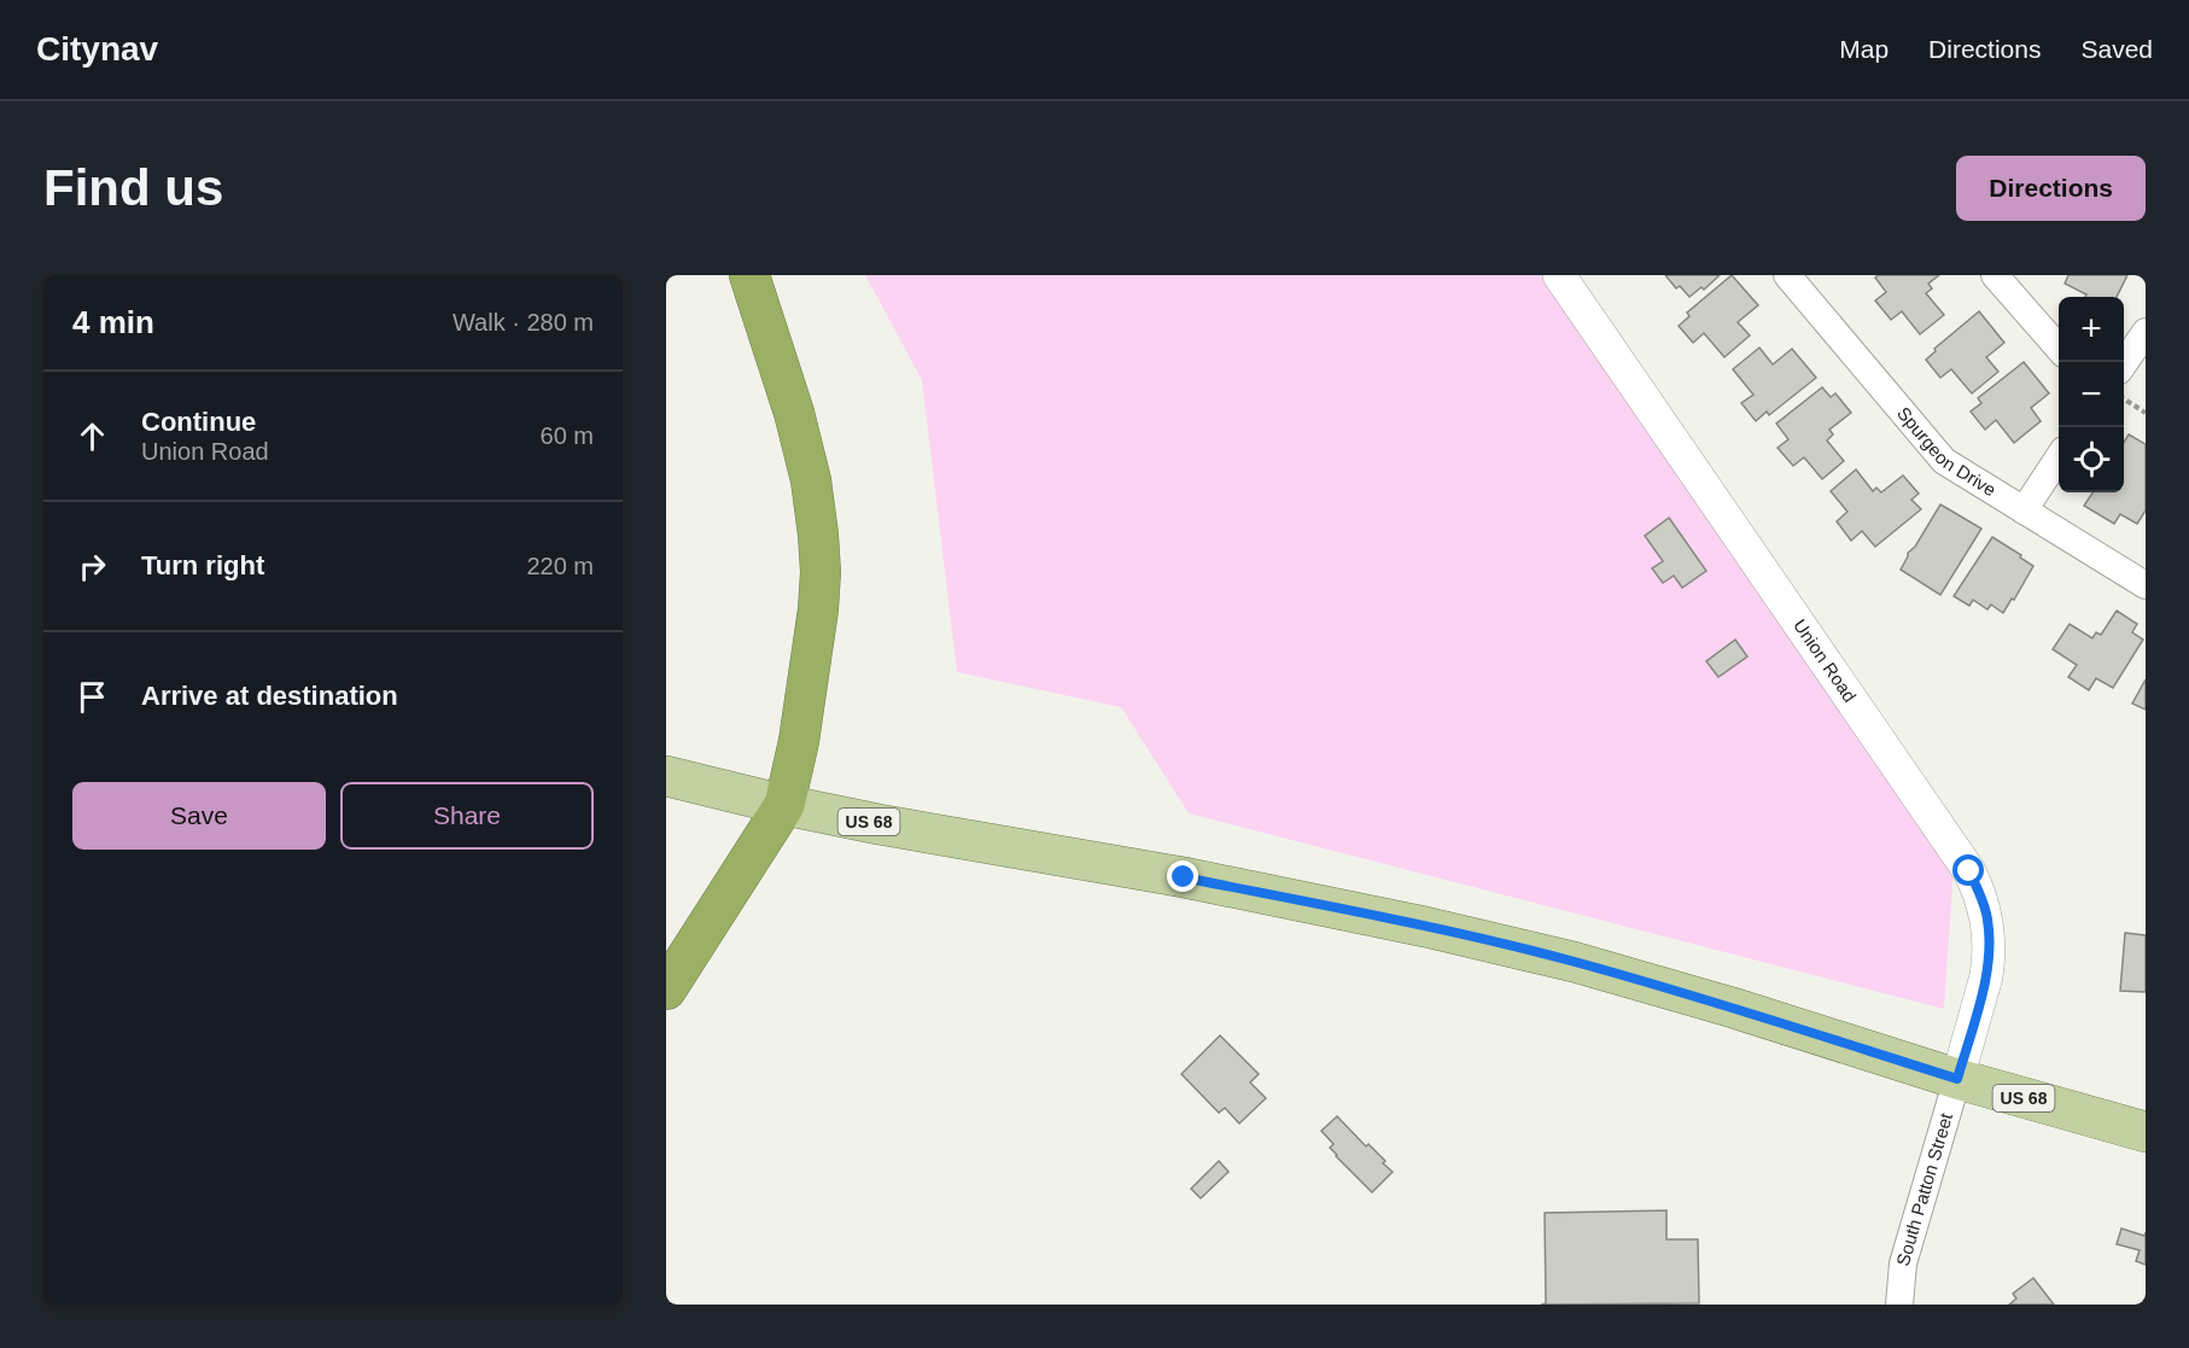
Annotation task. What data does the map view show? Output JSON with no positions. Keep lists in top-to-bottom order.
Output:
{
  "streets": {
    "main road": ["US 68"],
    "street": ["Spurgeon Drive", "Union Road", "South Patton Street"]
  },
  "crossings": [
    ["Union Road", "US 68"],
    ["Union Road", "South Patton Street"],
    ["US 68", "South Patton Street"]
  ],
  "page": {
    "header": "Citynav",
    "nav": ["Map", "Directions", "Saved"],
    "buttons": [
      "Directions",
      ["Save", "Share"]
    ],
    "title": "Find us",
    "heading": ["4 min", "Walk · 280 m"],
    "map_buttons": ["+", "−"],
    "list": [
      ["Continue", "Union Road", "60 m"],
      ["Turn right", "220 m"],
      "Arrive at destination"
    ]
  }
}
